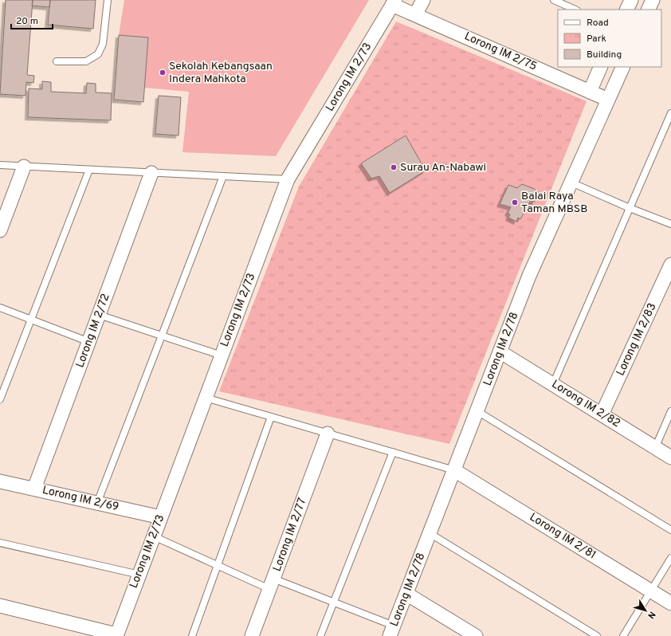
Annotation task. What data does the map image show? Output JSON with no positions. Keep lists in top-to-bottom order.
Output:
{
  "streets": {
    "street": [
      "Lorong IM 2/75",
      "Lorong IM 2/73",
      "Lorong IM 2/72",
      "Lorong IM 2/83",
      "Lorong IM 2/78",
      "Lorong IM 2/82",
      "Lorong IM 2/69",
      "Lorong IM 2/77",
      "Lorong IM 2/81"
    ]
  },
  "crossings": [
    ["Lorong IM 2/75", "Lorong IM 2/73"],
    ["Lorong IM 2/75", "Lorong IM 2/78"],
    ["Lorong IM 2/73", "Lorong IM 2/69"],
    ["Lorong IM 2/72", "Lorong IM 2/69"],
    ["Lorong IM 2/83", "Lorong IM 2/82"],
    ["Lorong IM 2/78", "Lorong IM 2/82"],
    ["Lorong IM 2/78", "Lorong IM 2/81"]
  ],
  "places": ["Sekolah Kebangsaan Indera Mahkota", "Surau An-Nabawi", "Balai Raya Taman MBSB"],
  "legend": ["Road", "Park", "Building"],
  "scale_bar": "20 m",
  "north": "bottom right"
}
